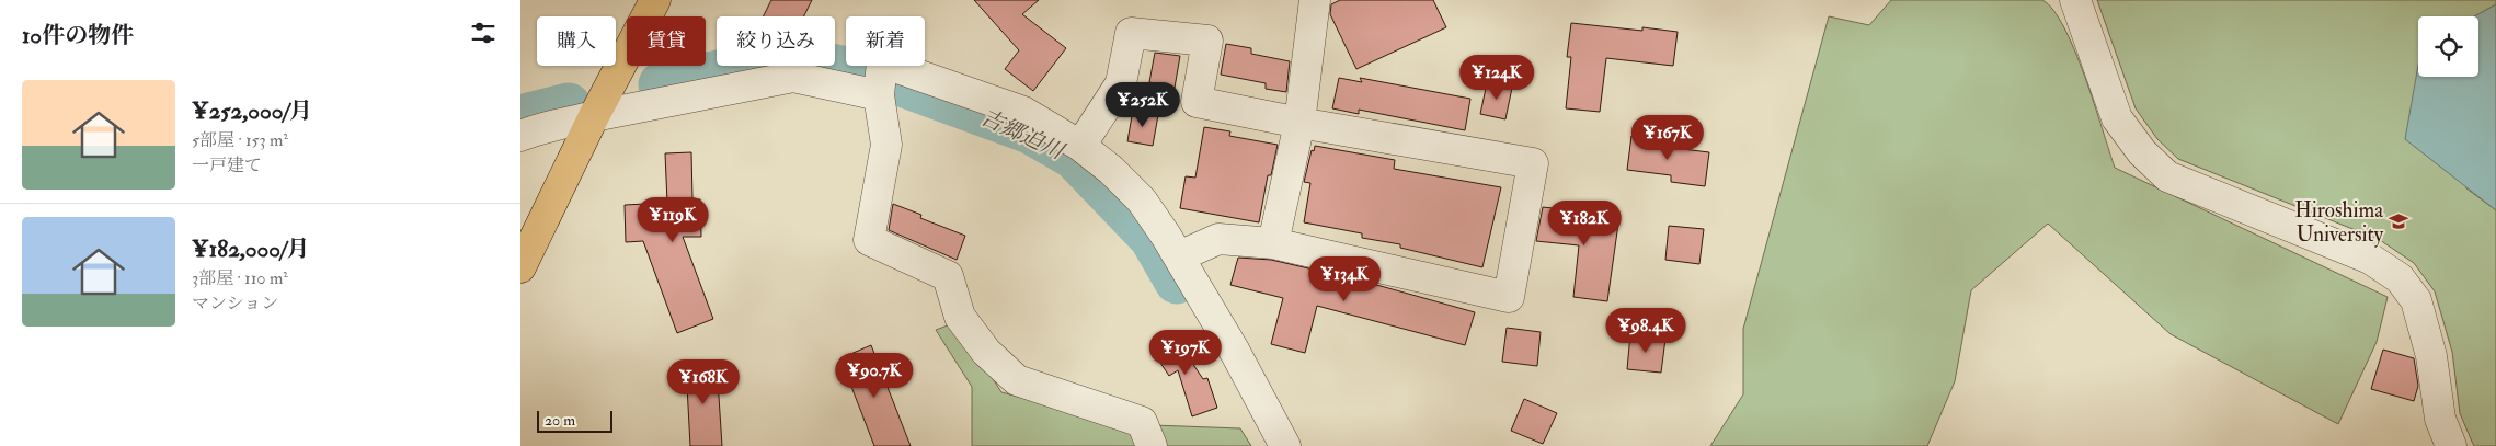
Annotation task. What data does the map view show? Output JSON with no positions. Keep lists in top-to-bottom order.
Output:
{
  "water": ["吉郷迫川"],
  "places": {
    "school or university": ["Hiroshima University"]
  },
  "scale_bar": "20 m",
  "page": {
    "heading": "10件の物件",
    "chip": [
      "購入",
      "賃貸",
      "絞り込み",
      "新着"
    ],
    "price": [
      "¥124K",
      "¥252K",
      "¥167K",
      "¥119K",
      "¥182K",
      "¥134K",
      "¥98.4K",
      "¥197K",
      "¥90.7K",
      "¥168K"
    ],
    "list": [
      {
        "name": "¥252,000/月",
        "note": "5部屋 · 153 m² · 一戸建て"
      },
      {
        "name": "¥182,000/月",
        "note": "3部屋 · 110 m² · マンション"
      }
    ],
    "scale": "20 m"
  }
}
